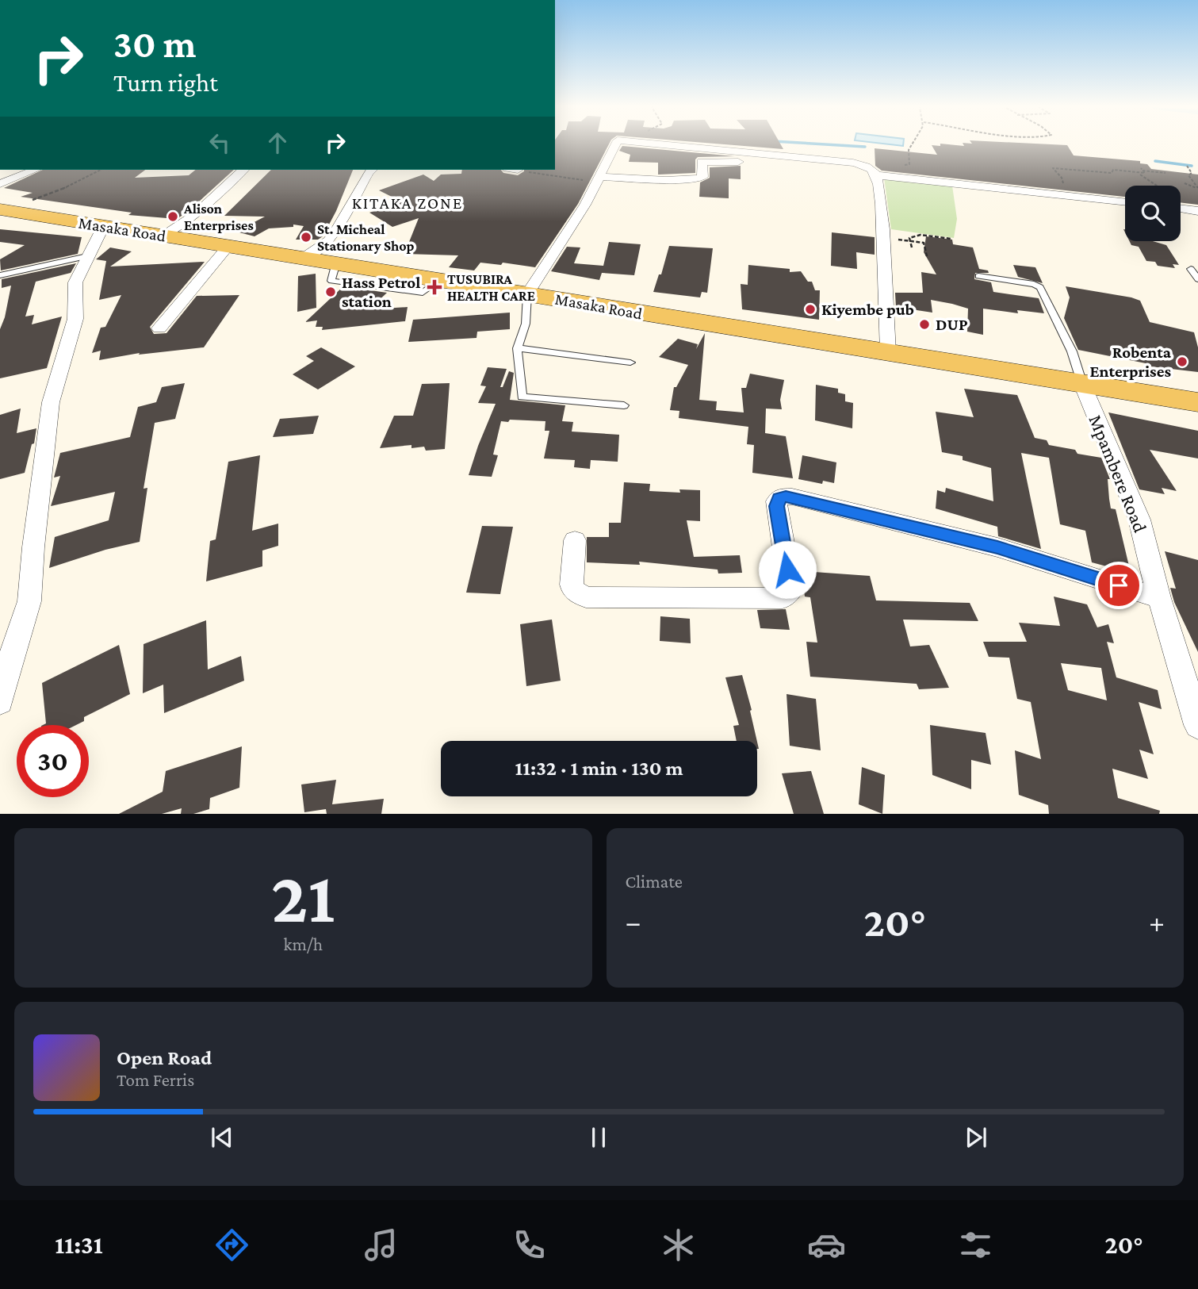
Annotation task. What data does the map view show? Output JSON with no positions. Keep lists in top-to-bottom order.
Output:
{
  "streets": {
    "main road": ["Masaka Road"],
    "street": ["Mpambere Road"]
  },
  "crossings": [
    ["Masaka Road", "Mpambere Road"]
  ],
  "districts": ["KITAKA ZONE"],
  "places": {
    "other": [
      "Alison Enterprises",
      "St. Micheal Stationary Shop",
      "Hass Petrol station",
      "Kiyembe pub",
      "DUP",
      "Robenta Enterprises"
    ],
    "health": ["TUSUBIRA HEALTH CARE"]
  },
  "page": {
    "turn": ["30 m", "Turn right"],
    "limit": "30",
    "trip": "11:32 · 1 min · 130 m",
    "tile": [
      ["21", "km/h"],
      "Climate"
    ],
    "heat": ["−", "20°", "+"],
    "song": ["Open Road", "Tom Ferris"],
    "tabs": ["11:31", "20°"]
  }
}
